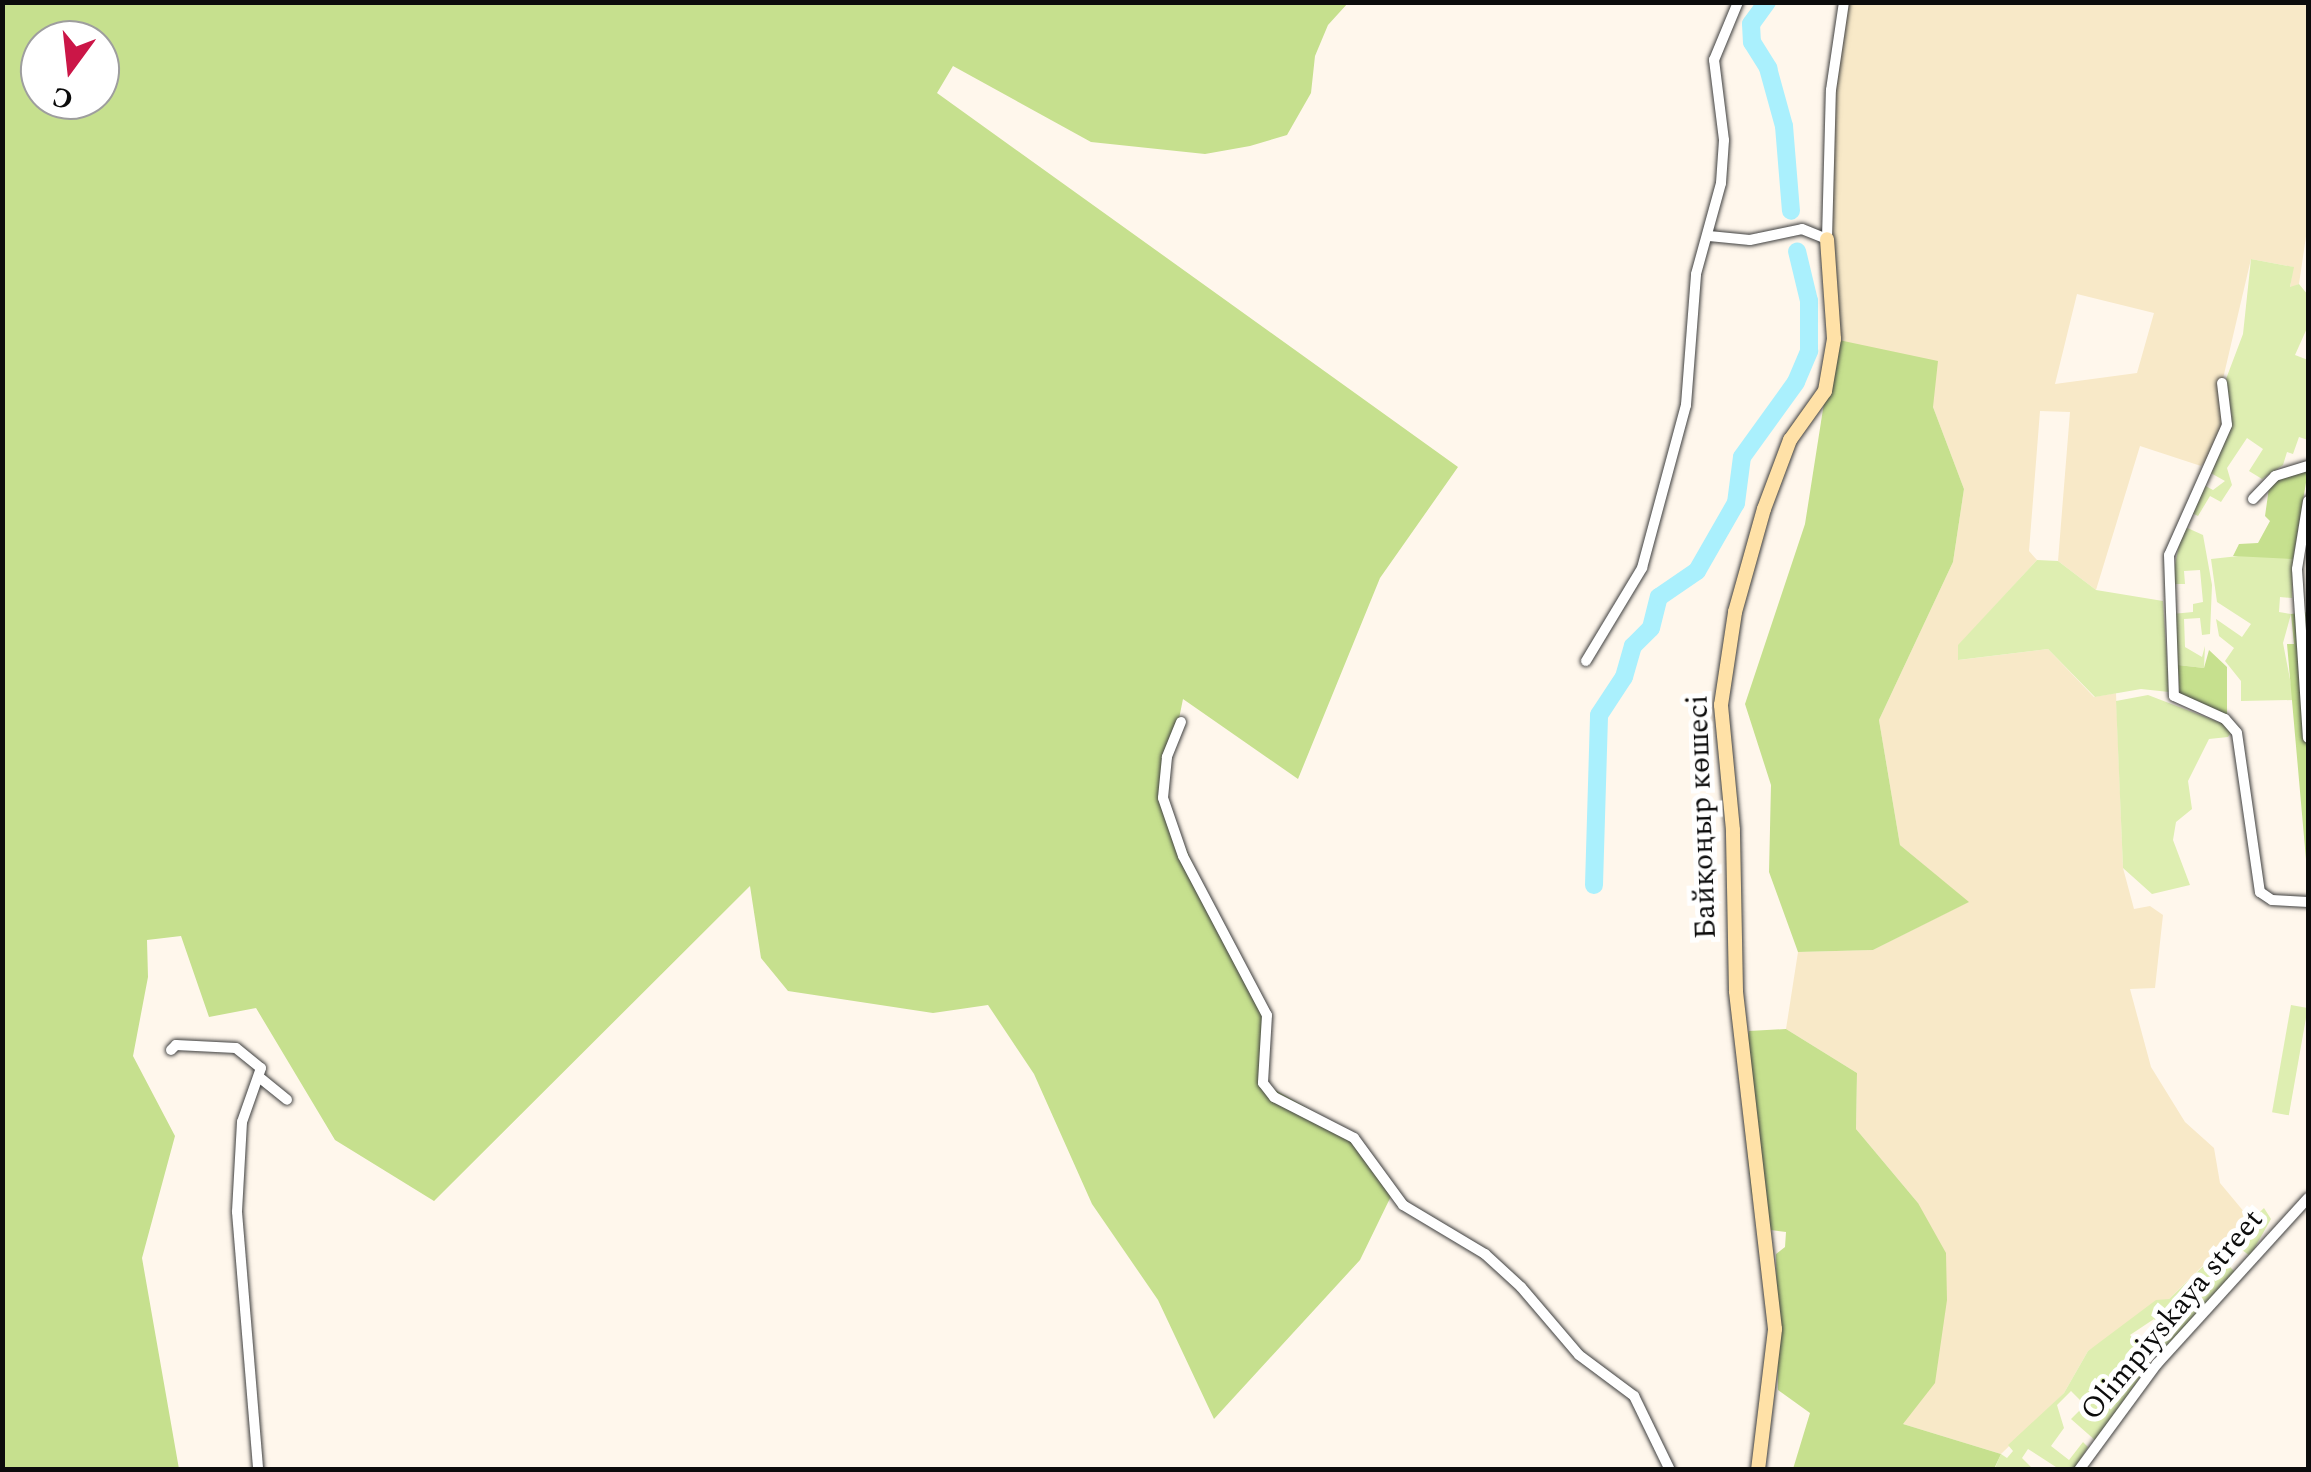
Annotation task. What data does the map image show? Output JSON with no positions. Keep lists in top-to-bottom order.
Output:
{
  "streets": {
    "street": ["Байқоңыр көшесі", "Olimpiyskaya street"]
  },
  "north": "bottom"
}
